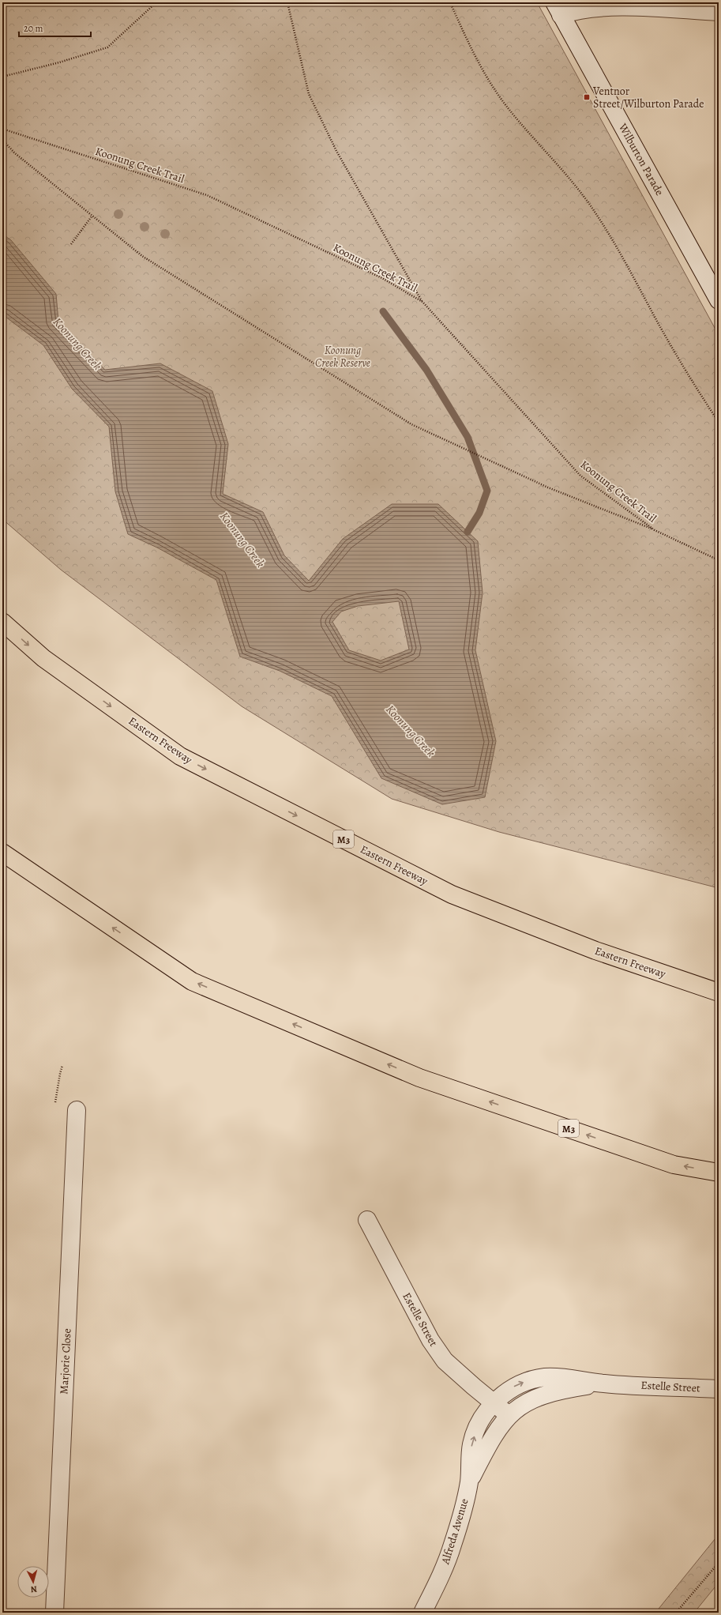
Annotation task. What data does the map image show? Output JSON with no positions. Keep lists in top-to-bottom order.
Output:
{
  "streets": {
    "highway": ["Eastern Freeway", "M3"],
    "street": [
      "Wilburton Parade",
      "Estelle Street",
      "Marjorie Close",
      "Alfreda Avenue"
    ],
    "path": ["Koonung Creek Trail"]
  },
  "crossings": [
    ["Estelle Street", "Alfreda Avenue"]
  ],
  "one_way": ["Eastern Freeway"],
  "water": ["Koonung Creek"],
  "parks": ["Koonung Creek Reserve"],
  "places": {
    "transit": ["Ventnor Street/Wilburton Parade"]
  },
  "scale_bar": "20 m",
  "north": "bottom"
}
